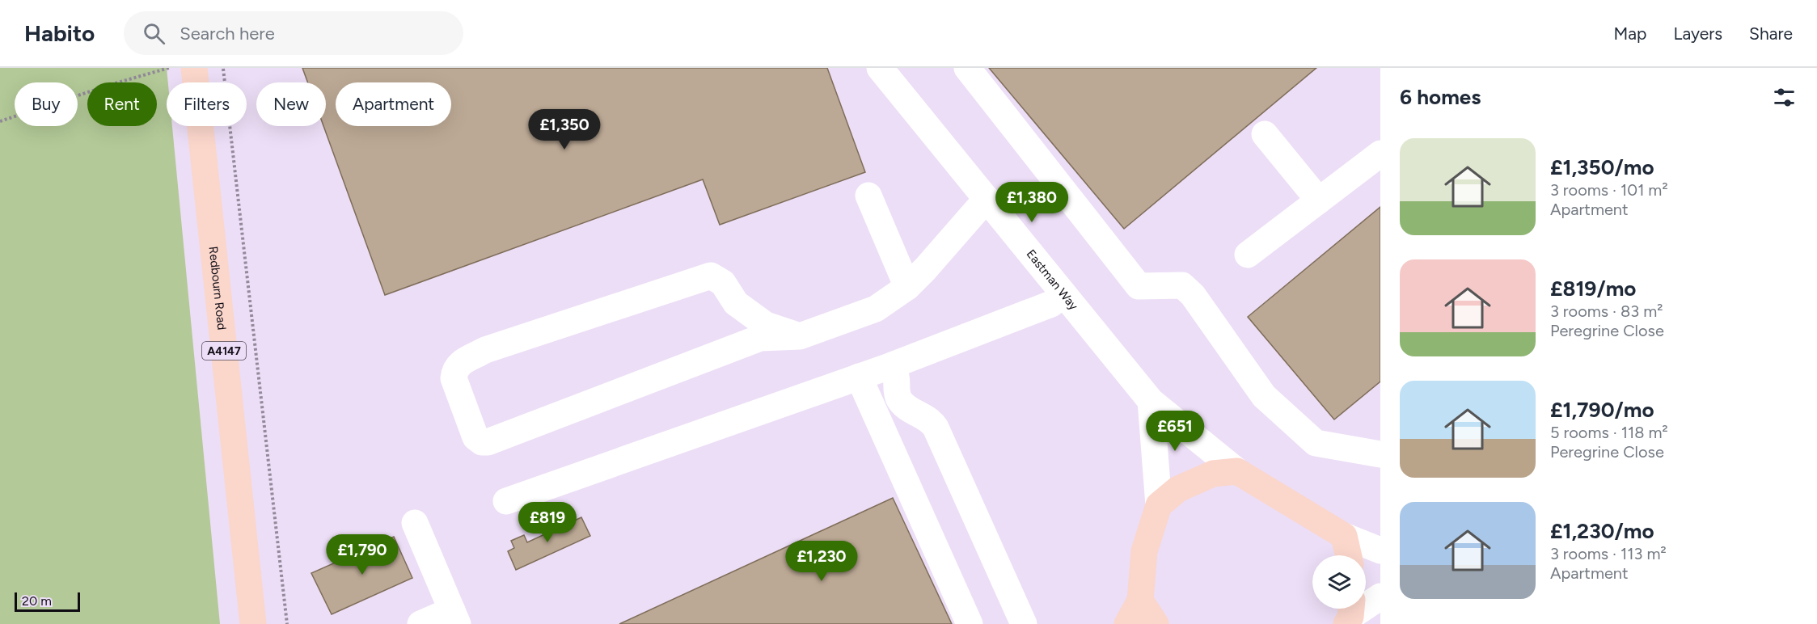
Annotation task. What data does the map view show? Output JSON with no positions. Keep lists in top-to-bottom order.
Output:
{
  "streets": {
    "main road": ["Redbourn Road", "A4147"],
    "street": ["Eastman Way"]
  },
  "scale_bar": "20 m",
  "page": {
    "header": "Habito",
    "search": "Search here",
    "nav": ["Map", "Layers", "Share"],
    "heading": "6 homes",
    "chip": [
      "Buy",
      "Rent",
      "Filters",
      "New",
      "Apartment"
    ],
    "price": [
      "£1,350",
      "£1,380",
      "£651",
      "£819",
      "£1,790",
      "£1,230"
    ],
    "list": [
      {
        "name": "£1,350/mo",
        "note": "3 rooms · 101 m² · Apartment"
      },
      {
        "name": "£819/mo",
        "note": "3 rooms · 83 m² · Peregrine Close"
      },
      {
        "name": "£1,790/mo",
        "note": "5 rooms · 118 m² · Peregrine Close"
      },
      {
        "name": "£1,230/mo",
        "note": "3 rooms · 113 m² · Apartment"
      }
    ],
    "scale": "20 m"
  }
}
